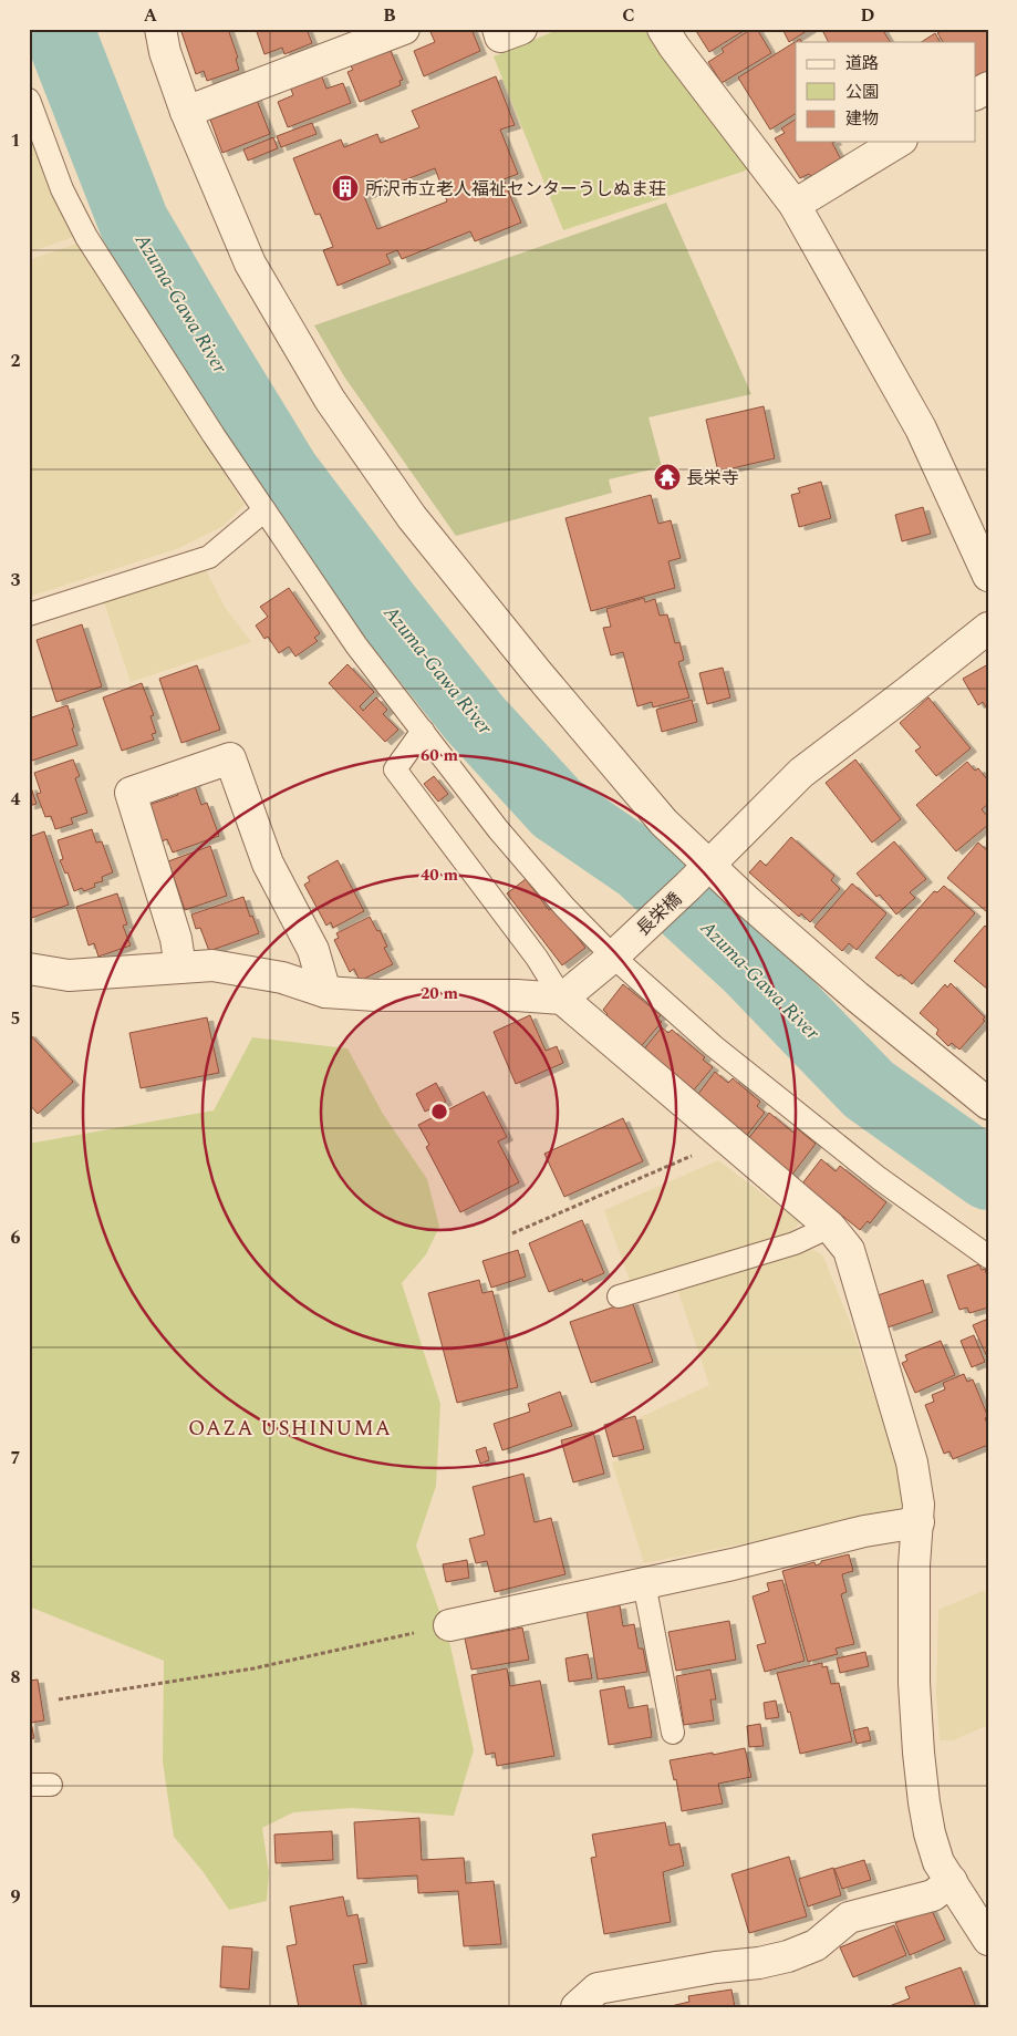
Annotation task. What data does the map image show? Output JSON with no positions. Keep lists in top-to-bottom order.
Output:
{
  "streets": {
    "street": ["長栄橋"]
  },
  "districts": ["OAZA USHINUMA"],
  "water": ["Azuma-Gawa River"],
  "places": {
    "building": ["所沢市立老人福祉センターうしぬま荘"],
    "temple": ["長栄寺"]
  },
  "legend": ["道路", "公園", "建物"],
  "grid": {
    "columns": [
      "A",
      "B",
      "C",
      "D"
    ],
    "rows": [
      "1",
      "2",
      "3",
      "4",
      "5",
      "6",
      "7",
      "8",
      "9"
    ]
  },
  "rings": ["60 m", "40 m", "20 m"]
}
